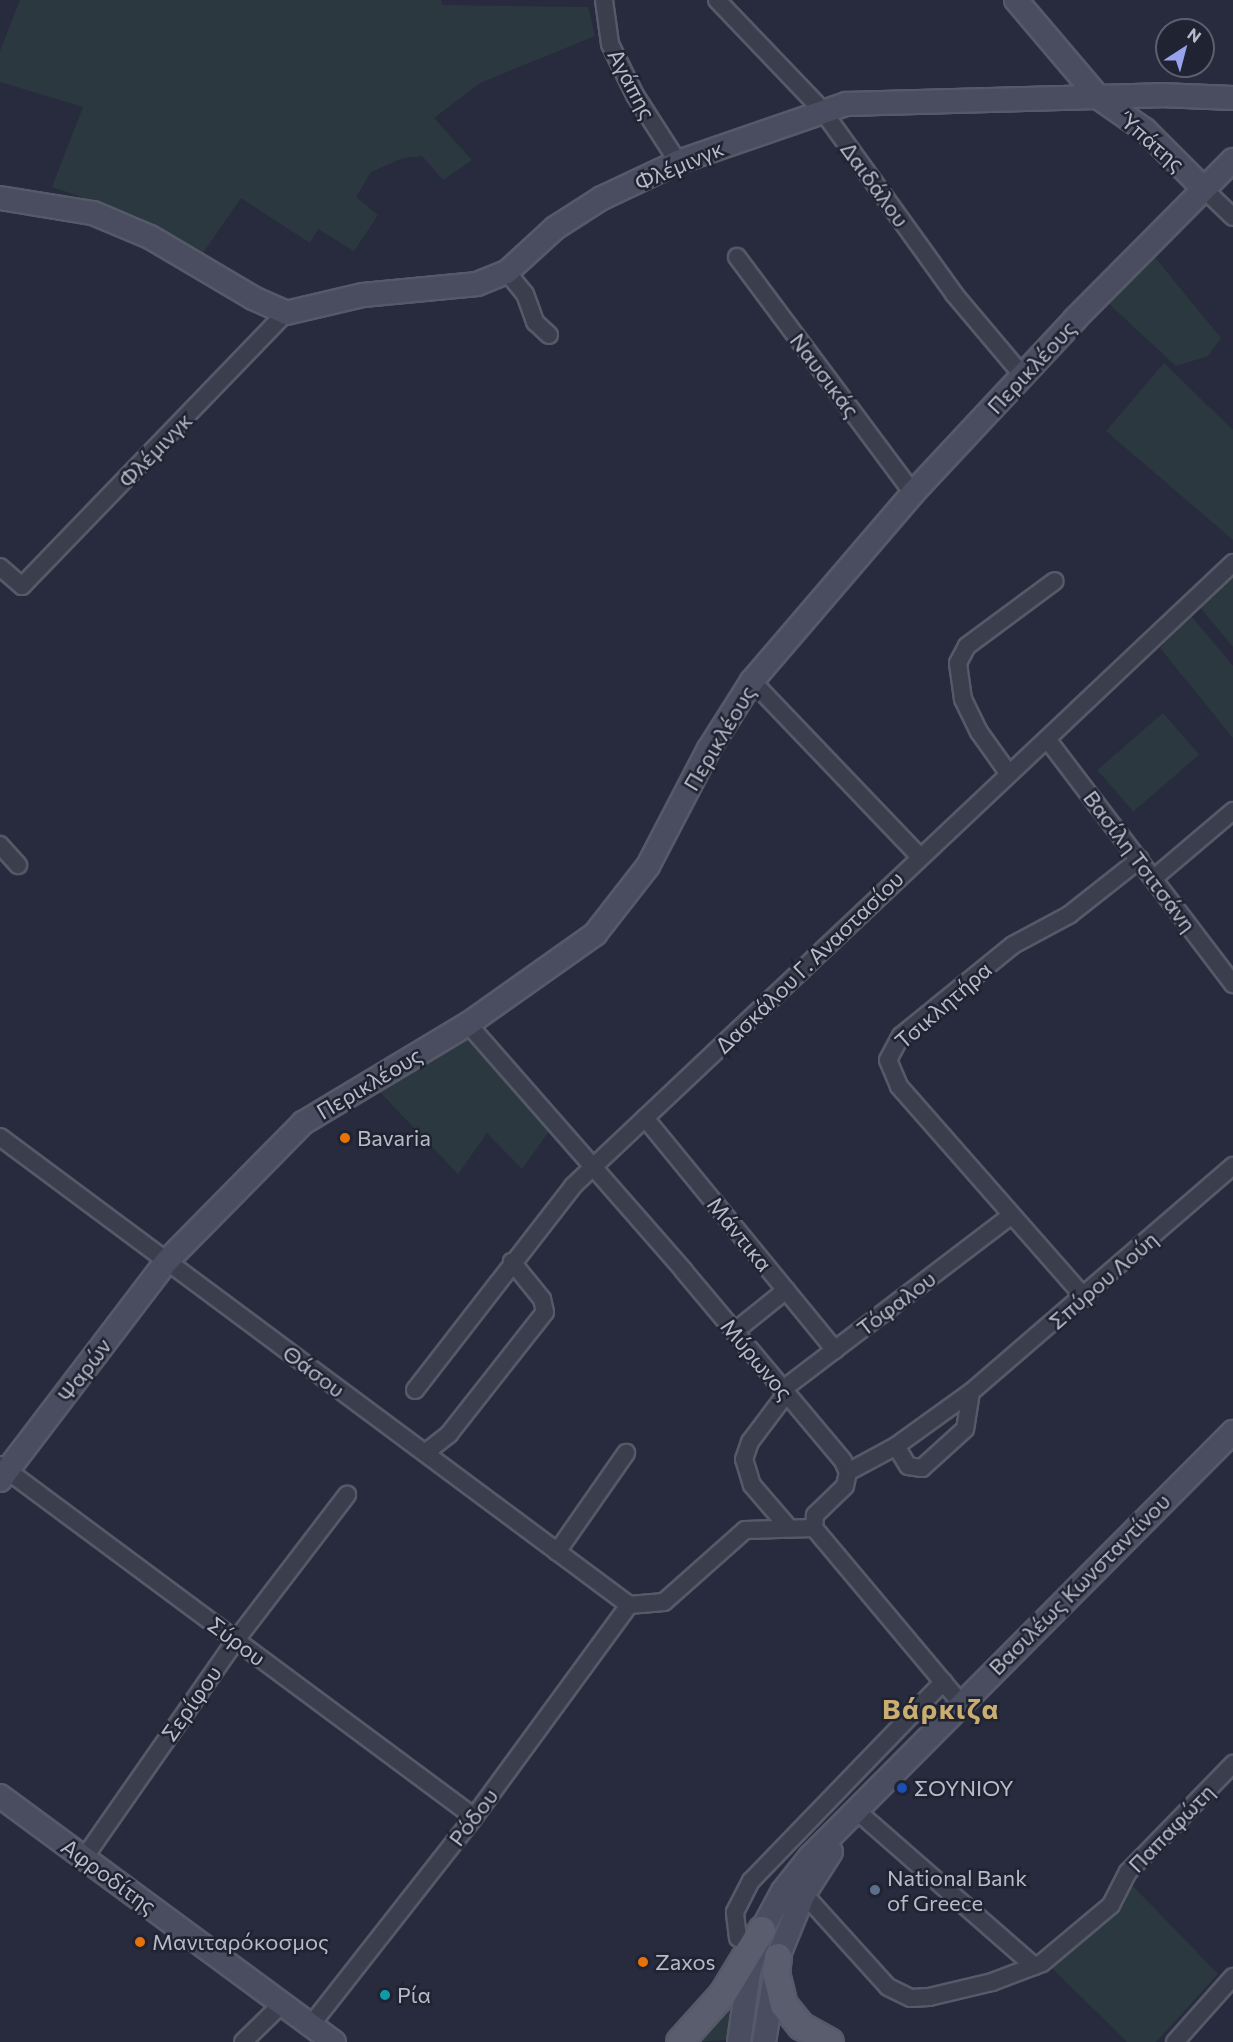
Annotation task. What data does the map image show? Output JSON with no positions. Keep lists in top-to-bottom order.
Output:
{
  "streets": {
    "street": [
      "Αγάπης",
      "Ύπάτης",
      "Φλέμινγκ",
      "Δαιδάλου",
      "Περικλέους",
      "Ναυσικάς",
      "Βασίλη Τσιτσάνη",
      "Δασκάλου Γ. Αναστασίου",
      "Τσικλητήρα",
      "Μάντικα",
      "Σπύρου Λούη",
      "Τόφαλου",
      "Μύρωνος",
      "Ψαρών",
      "Θάσου",
      "Βασιλέως Κωνσταντίνου",
      "Σύρου",
      "Σερίφου",
      "Ρόδου",
      "Παπαφώτη",
      "Αφροδίτης"
    ]
  },
  "crossings": [
    ["Αγάπης", "Φλέμινγκ"],
    ["Ύπάτης", "Φλέμινγκ"],
    ["Ύπάτης", "Περικλέους"],
    ["Φλέμινγκ", "Δαιδάλου"],
    ["Δαιδάλου", "Περικλέους"],
    ["Περικλέους", "Ναυσικάς"],
    ["Περικλέους", "Μύρωνος"],
    ["Περικλέους", "Ψαρών"],
    ["Περικλέους", "Θάσου"],
    ["Βασίλη Τσιτσάνη", "Δασκάλου Γ. Αναστασίου"],
    ["Βασίλη Τσιτσάνη", "Τσικλητήρα"],
    ["Δασκάλου Γ. Αναστασίου", "Μάντικα"],
    ["Δασκάλου Γ. Αναστασίου", "Μύρωνος"],
    ["Τσικλητήρα", "Σπύρου Λούη"],
    ["Τσικλητήρα", "Τόφαλου"],
    ["Μάντικα", "Τόφαλου"],
    ["Σπύρου Λούη", "Μύρωνος"],
    ["Τόφαλου", "Μύρωνος"],
    ["Ψαρών", "Θάσου"],
    ["Ψαρών", "Σύρου"],
    ["Θάσου", "Ρόδου"],
    ["Βασιλέως Κωνσταντίνου", "Παπαφώτη"],
    ["Σύρου", "Σερίφου"],
    ["Σύρου", "Ρόδου"],
    ["Σερίφου", "Αφροδίτης"],
    ["Ρόδου", "Αφροδίτης"]
  ],
  "districts": ["Βάρκιζα"],
  "places": [
    "Bavaria",
    "ΣΟΥΝΙΟΥ",
    "National Bank of Greece",
    "Μανιταρόκοσμος",
    "Zaxos",
    "Ρία"
  ],
  "north": "top right"
}
